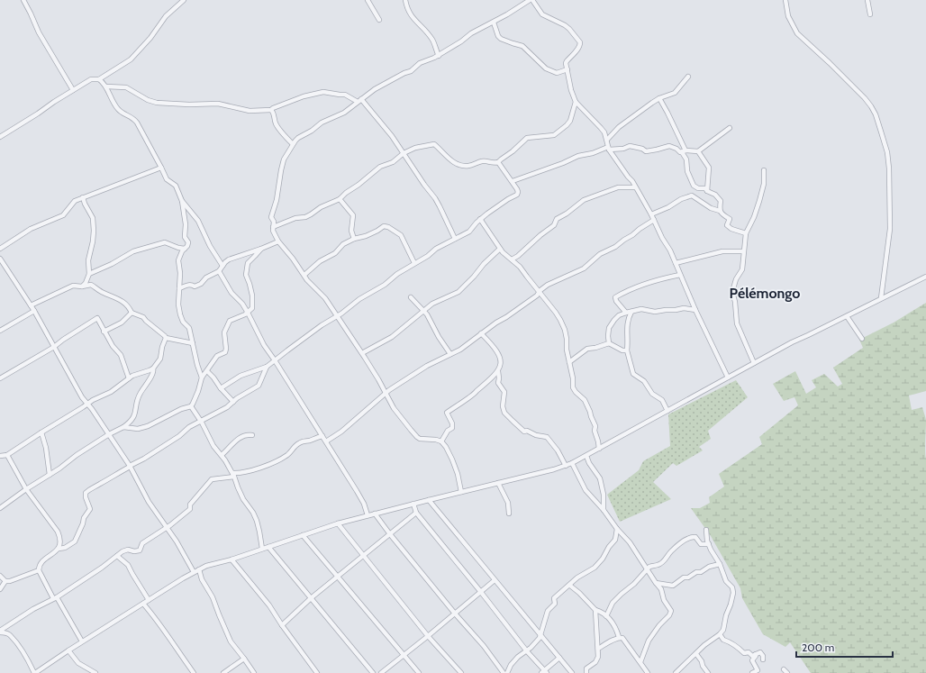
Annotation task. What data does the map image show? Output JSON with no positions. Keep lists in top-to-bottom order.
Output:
{
  "districts": ["Pélémongo"],
  "scale_bar": "200 m"
}
